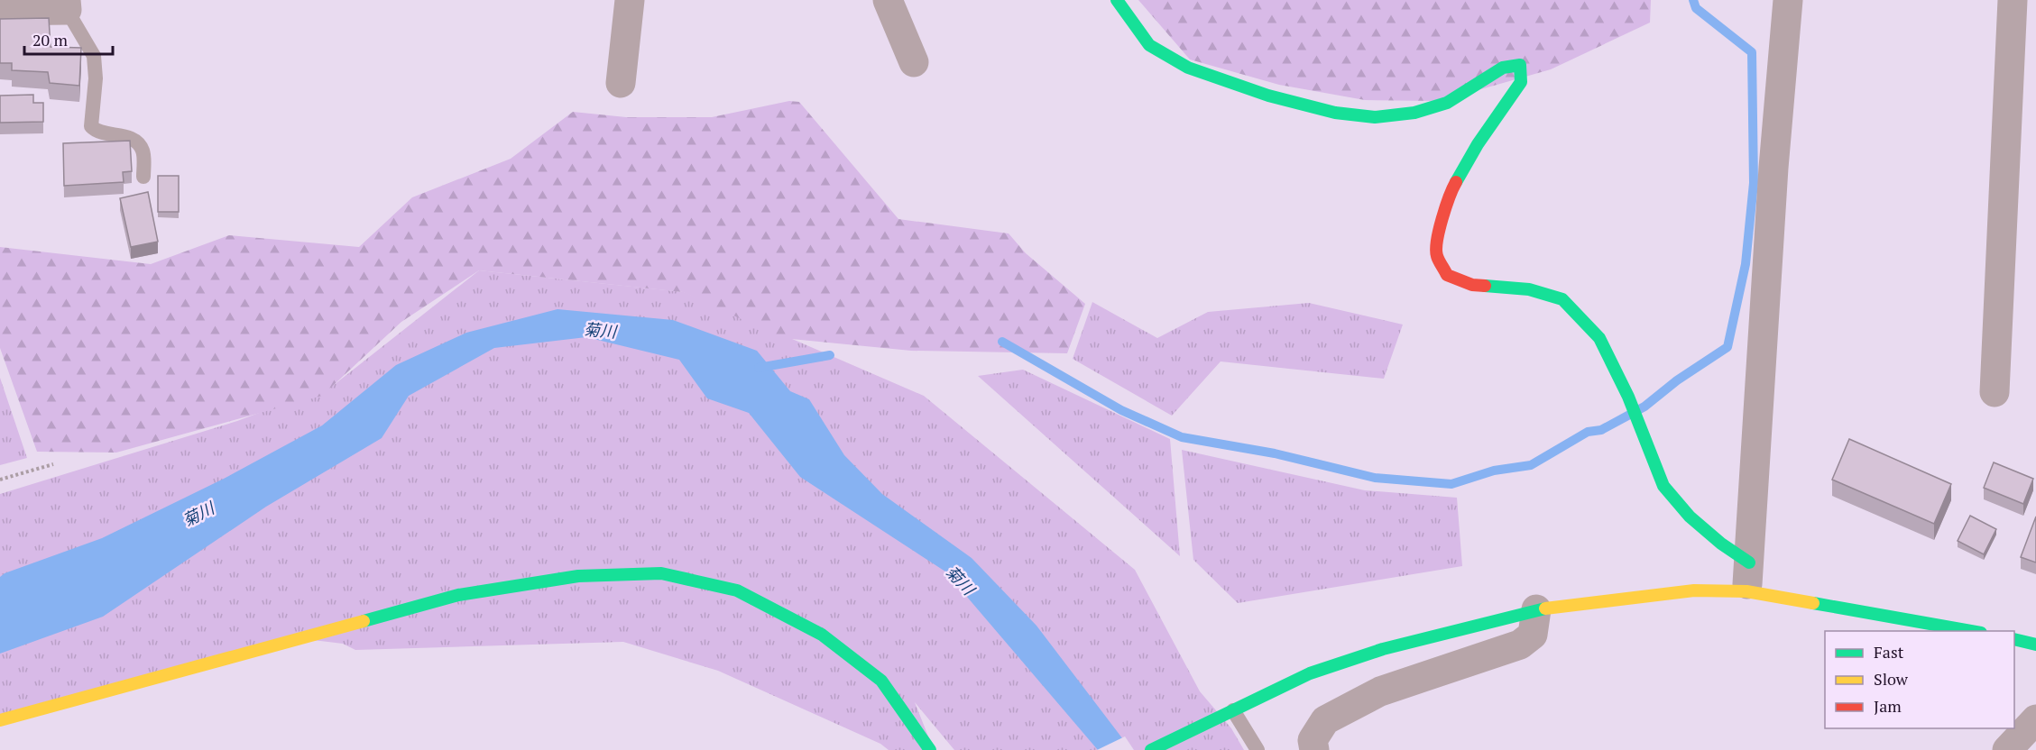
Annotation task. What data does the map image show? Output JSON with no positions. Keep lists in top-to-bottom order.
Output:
{
  "water": ["菊川"],
  "legend": ["Fast", "Slow", "Jam"],
  "scale_bar": "20 m"
}
